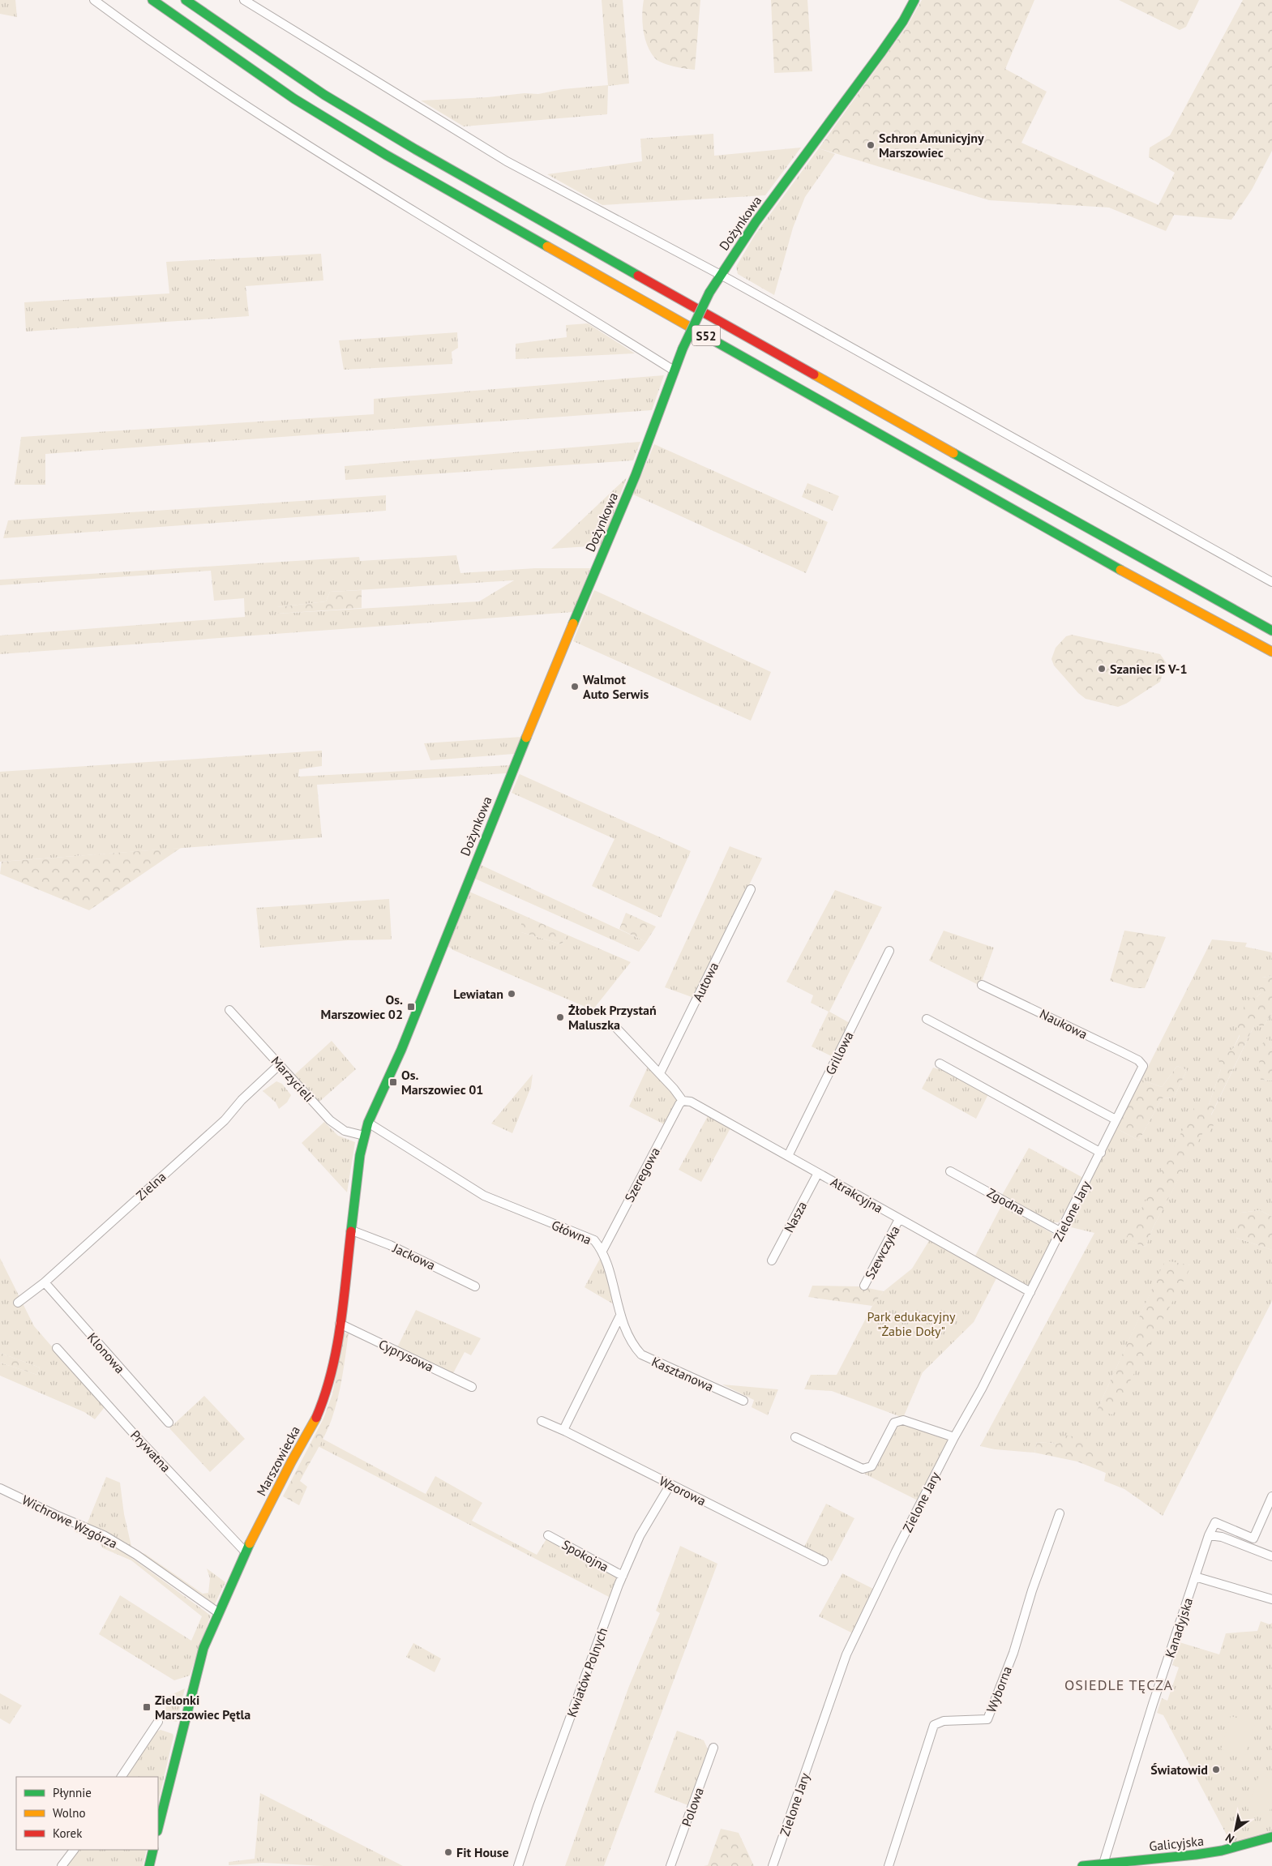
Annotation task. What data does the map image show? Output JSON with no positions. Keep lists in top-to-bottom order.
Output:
{
  "streets": {
    "main road": [
      "Dożynkowa",
      "S52",
      "Marszowiecka",
      "Galicyjska"
    ],
    "street": [
      "Autowa",
      "Naukowa",
      "Grillowa",
      "Marzycieli",
      "Szeregowa",
      "Zielna",
      "Atrakcyjna",
      "Zgodna",
      "Zielone Jary",
      "Nasza",
      "Główna",
      "Szewczyka",
      "Jackowa",
      "Klonowa",
      "Cyprysowa",
      "Kasztanowa",
      "Prywatna",
      "Wzorowa",
      "Wichrowe Wzgórza",
      "Spokojna",
      "Kanadyjska",
      "Kwiatów Polnych",
      "Wyborna",
      "Polowa"
    ]
  },
  "crossings": [
    ["Dożynkowa", "Marszowiecka"],
    ["Naukowa", "Zielone Jary"],
    ["Grillowa", "Atrakcyjna"],
    ["Marzycieli", "Zielna"],
    ["Marzycieli", "Marszowiecka"],
    ["Szeregowa", "Atrakcyjna"],
    ["Szeregowa", "Główna"],
    ["Zielna", "Klonowa"],
    ["Atrakcyjna", "Zielone Jary"],
    ["Atrakcyjna", "Nasza"],
    ["Atrakcyjna", "Szewczyka"],
    ["Zgodna", "Zielone Jary"],
    ["Główna", "Kasztanowa"],
    ["Główna", "Marszowiecka"],
    ["Jackowa", "Marszowiecka"],
    ["Cyprysowa", "Marszowiecka"],
    ["Prywatna", "Marszowiecka"],
    ["Marszowiecka", "Wichrowe Wzgórza"],
    ["Wzorowa", "Kwiatów Polnych"],
    ["Spokojna", "Kwiatów Polnych"],
    ["Kanadyjska", "Galicyjska"]
  ],
  "districts": ["OSIEDLE TĘCZA"],
  "parks": ["Park edukacyjny \"Żabie Doły\""],
  "places": {
    "other": [
      "Schron Amunicyjny Marszowiec",
      "Szaniec IS V-1",
      "Walmot Auto Serwis",
      "Lewiatan",
      "Żłobek Przystań Maluszka",
      "Światowid",
      "Fit House"
    ],
    "transit": ["Os. Marszowiec 02", "Os. Marszowiec 01", "Zielonki Marszowiec Pętla"]
  },
  "legend": ["Płynnie", "Wolno", "Korek"],
  "north": "bottom left"
}
